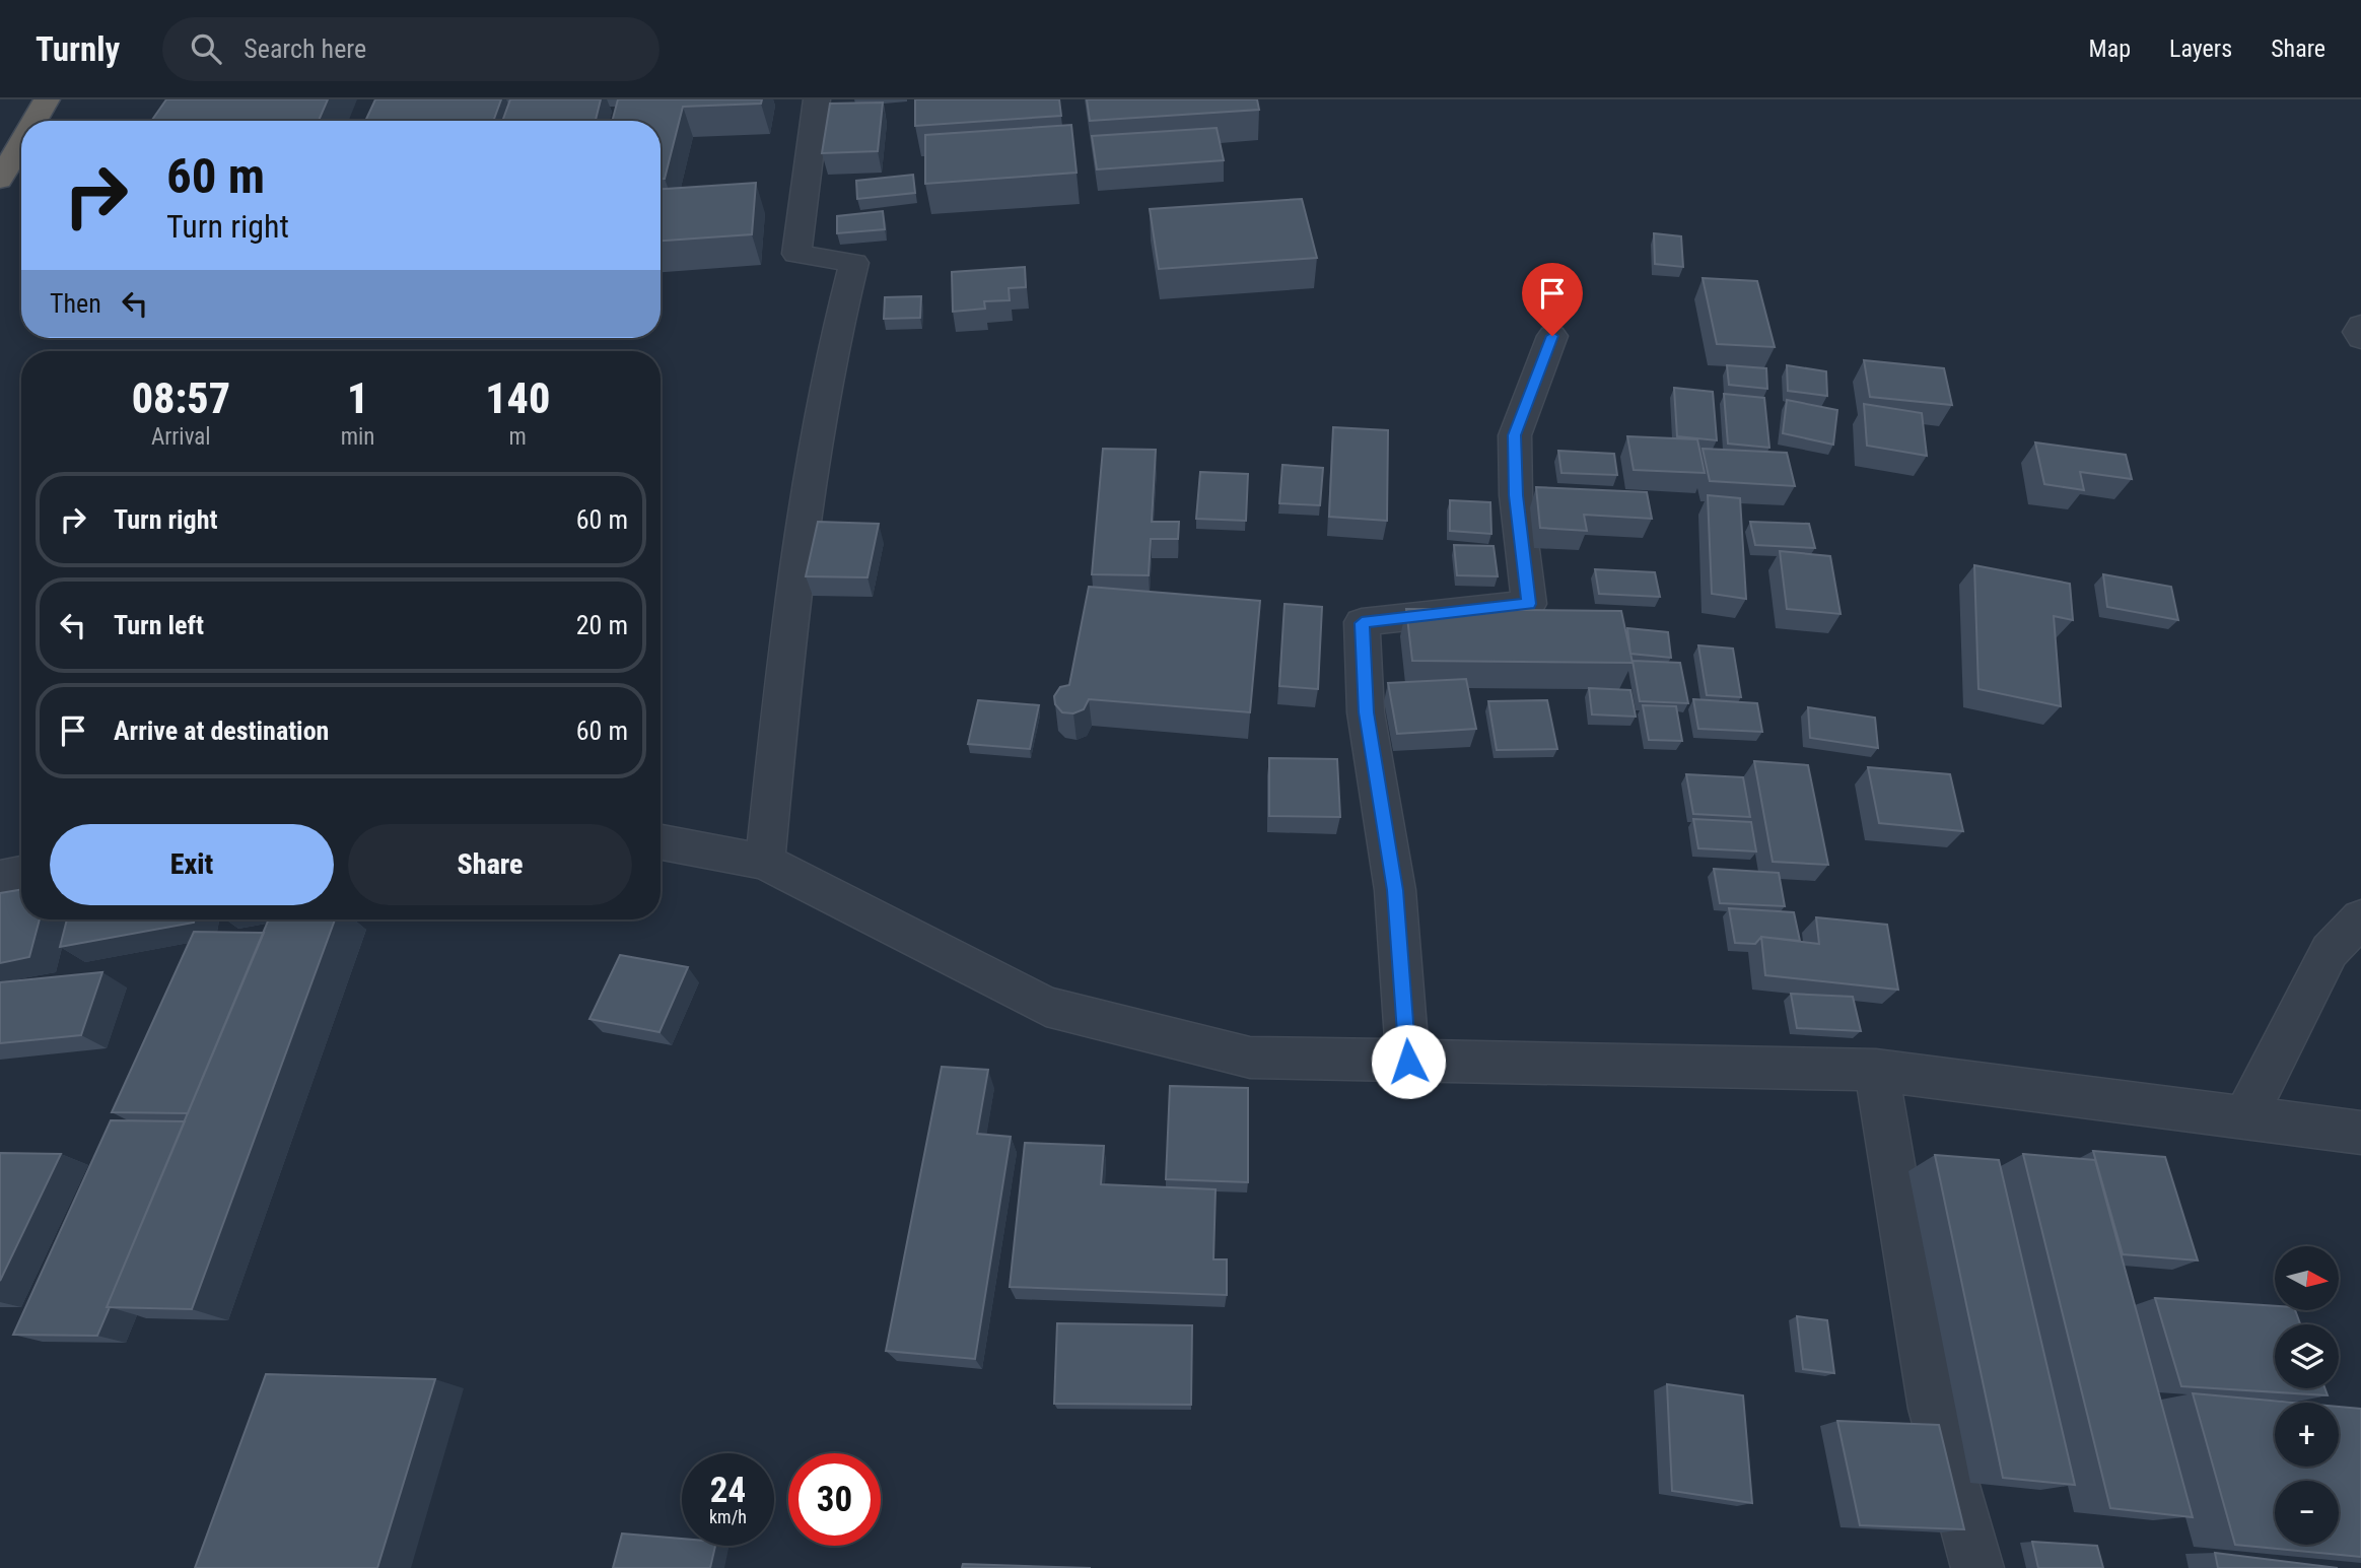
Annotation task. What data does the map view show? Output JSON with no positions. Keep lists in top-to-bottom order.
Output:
{
  "north": "right",
  "page": {
    "header": "Turnly",
    "search": "Search here",
    "nav": ["Map", "Layers", "Share"],
    "turn": ["60 m", "Turn right"],
    "then": "Then",
    "eta": [
      "08:57",
      "Arrival",
      "1",
      "min",
      "140",
      "m"
    ],
    "list": [
      {
        "name": "Turn right",
        "value": "60 m"
      },
      {
        "name": "Turn left",
        "value": "20 m"
      },
      {
        "name": "Arrive at destination",
        "value": "60 m"
      }
    ],
    "buttons": ["Exit", "Share"],
    "map_buttons": ["+", "−"],
    "speed": "24 km/h",
    "limit": "30"
  }
}
